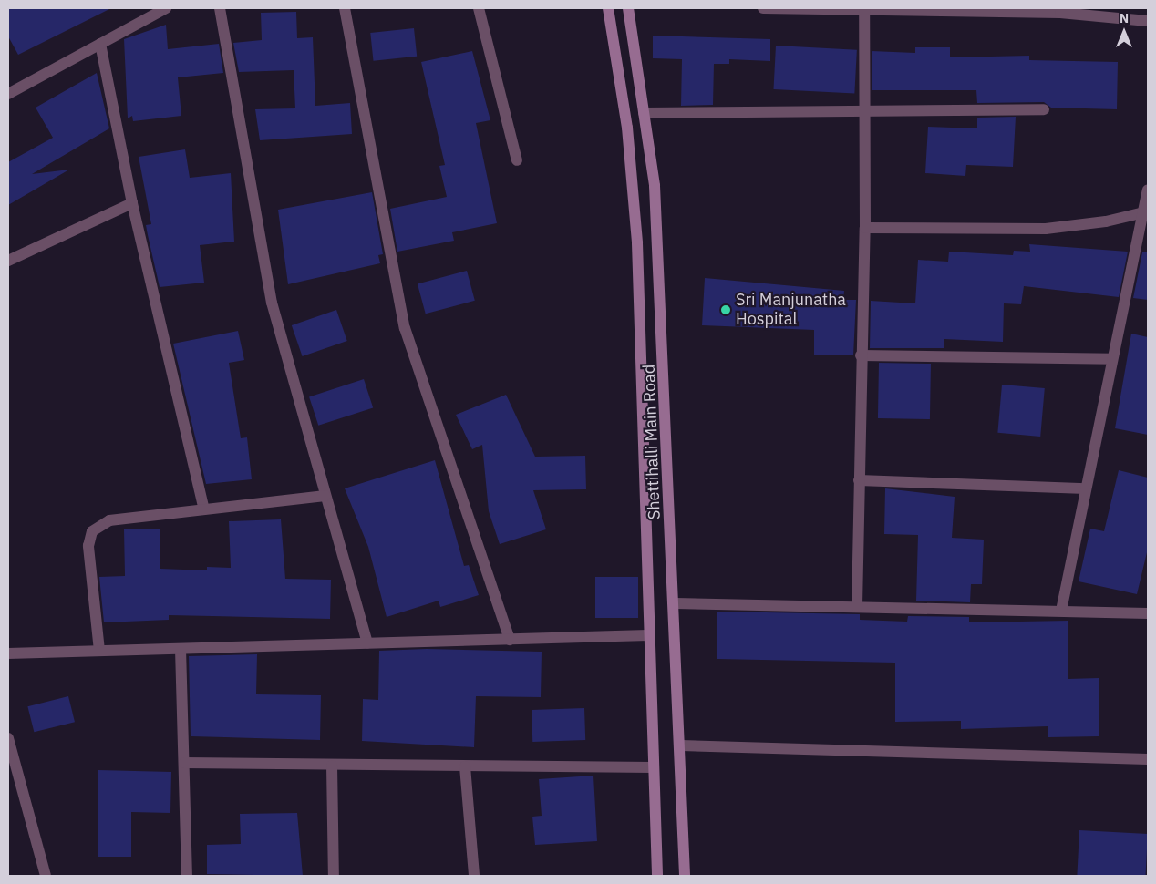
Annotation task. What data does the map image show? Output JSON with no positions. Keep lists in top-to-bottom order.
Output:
{
  "streets": {
    "main road": ["Shettihalli Main Road"]
  },
  "places": ["Sri Manjunatha Hospital"],
  "north": "top"
}
